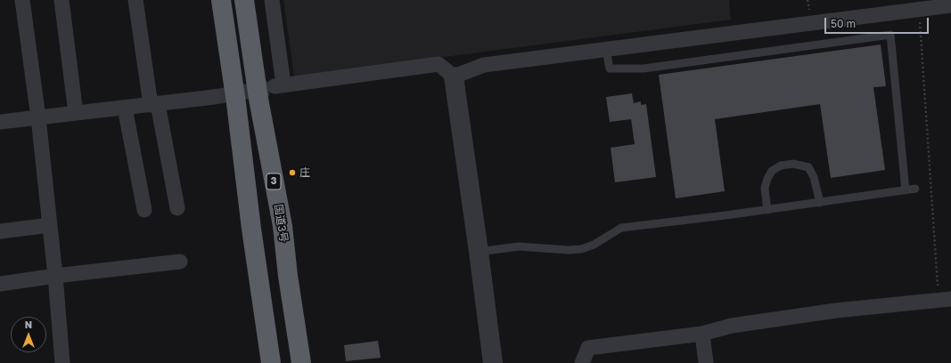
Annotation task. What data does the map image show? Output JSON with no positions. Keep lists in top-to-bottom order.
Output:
{
  "streets": {
    "highway": ["3", "国道3号"]
  },
  "places": ["庄"],
  "scale_bar": "50 m",
  "north": "top"
}
